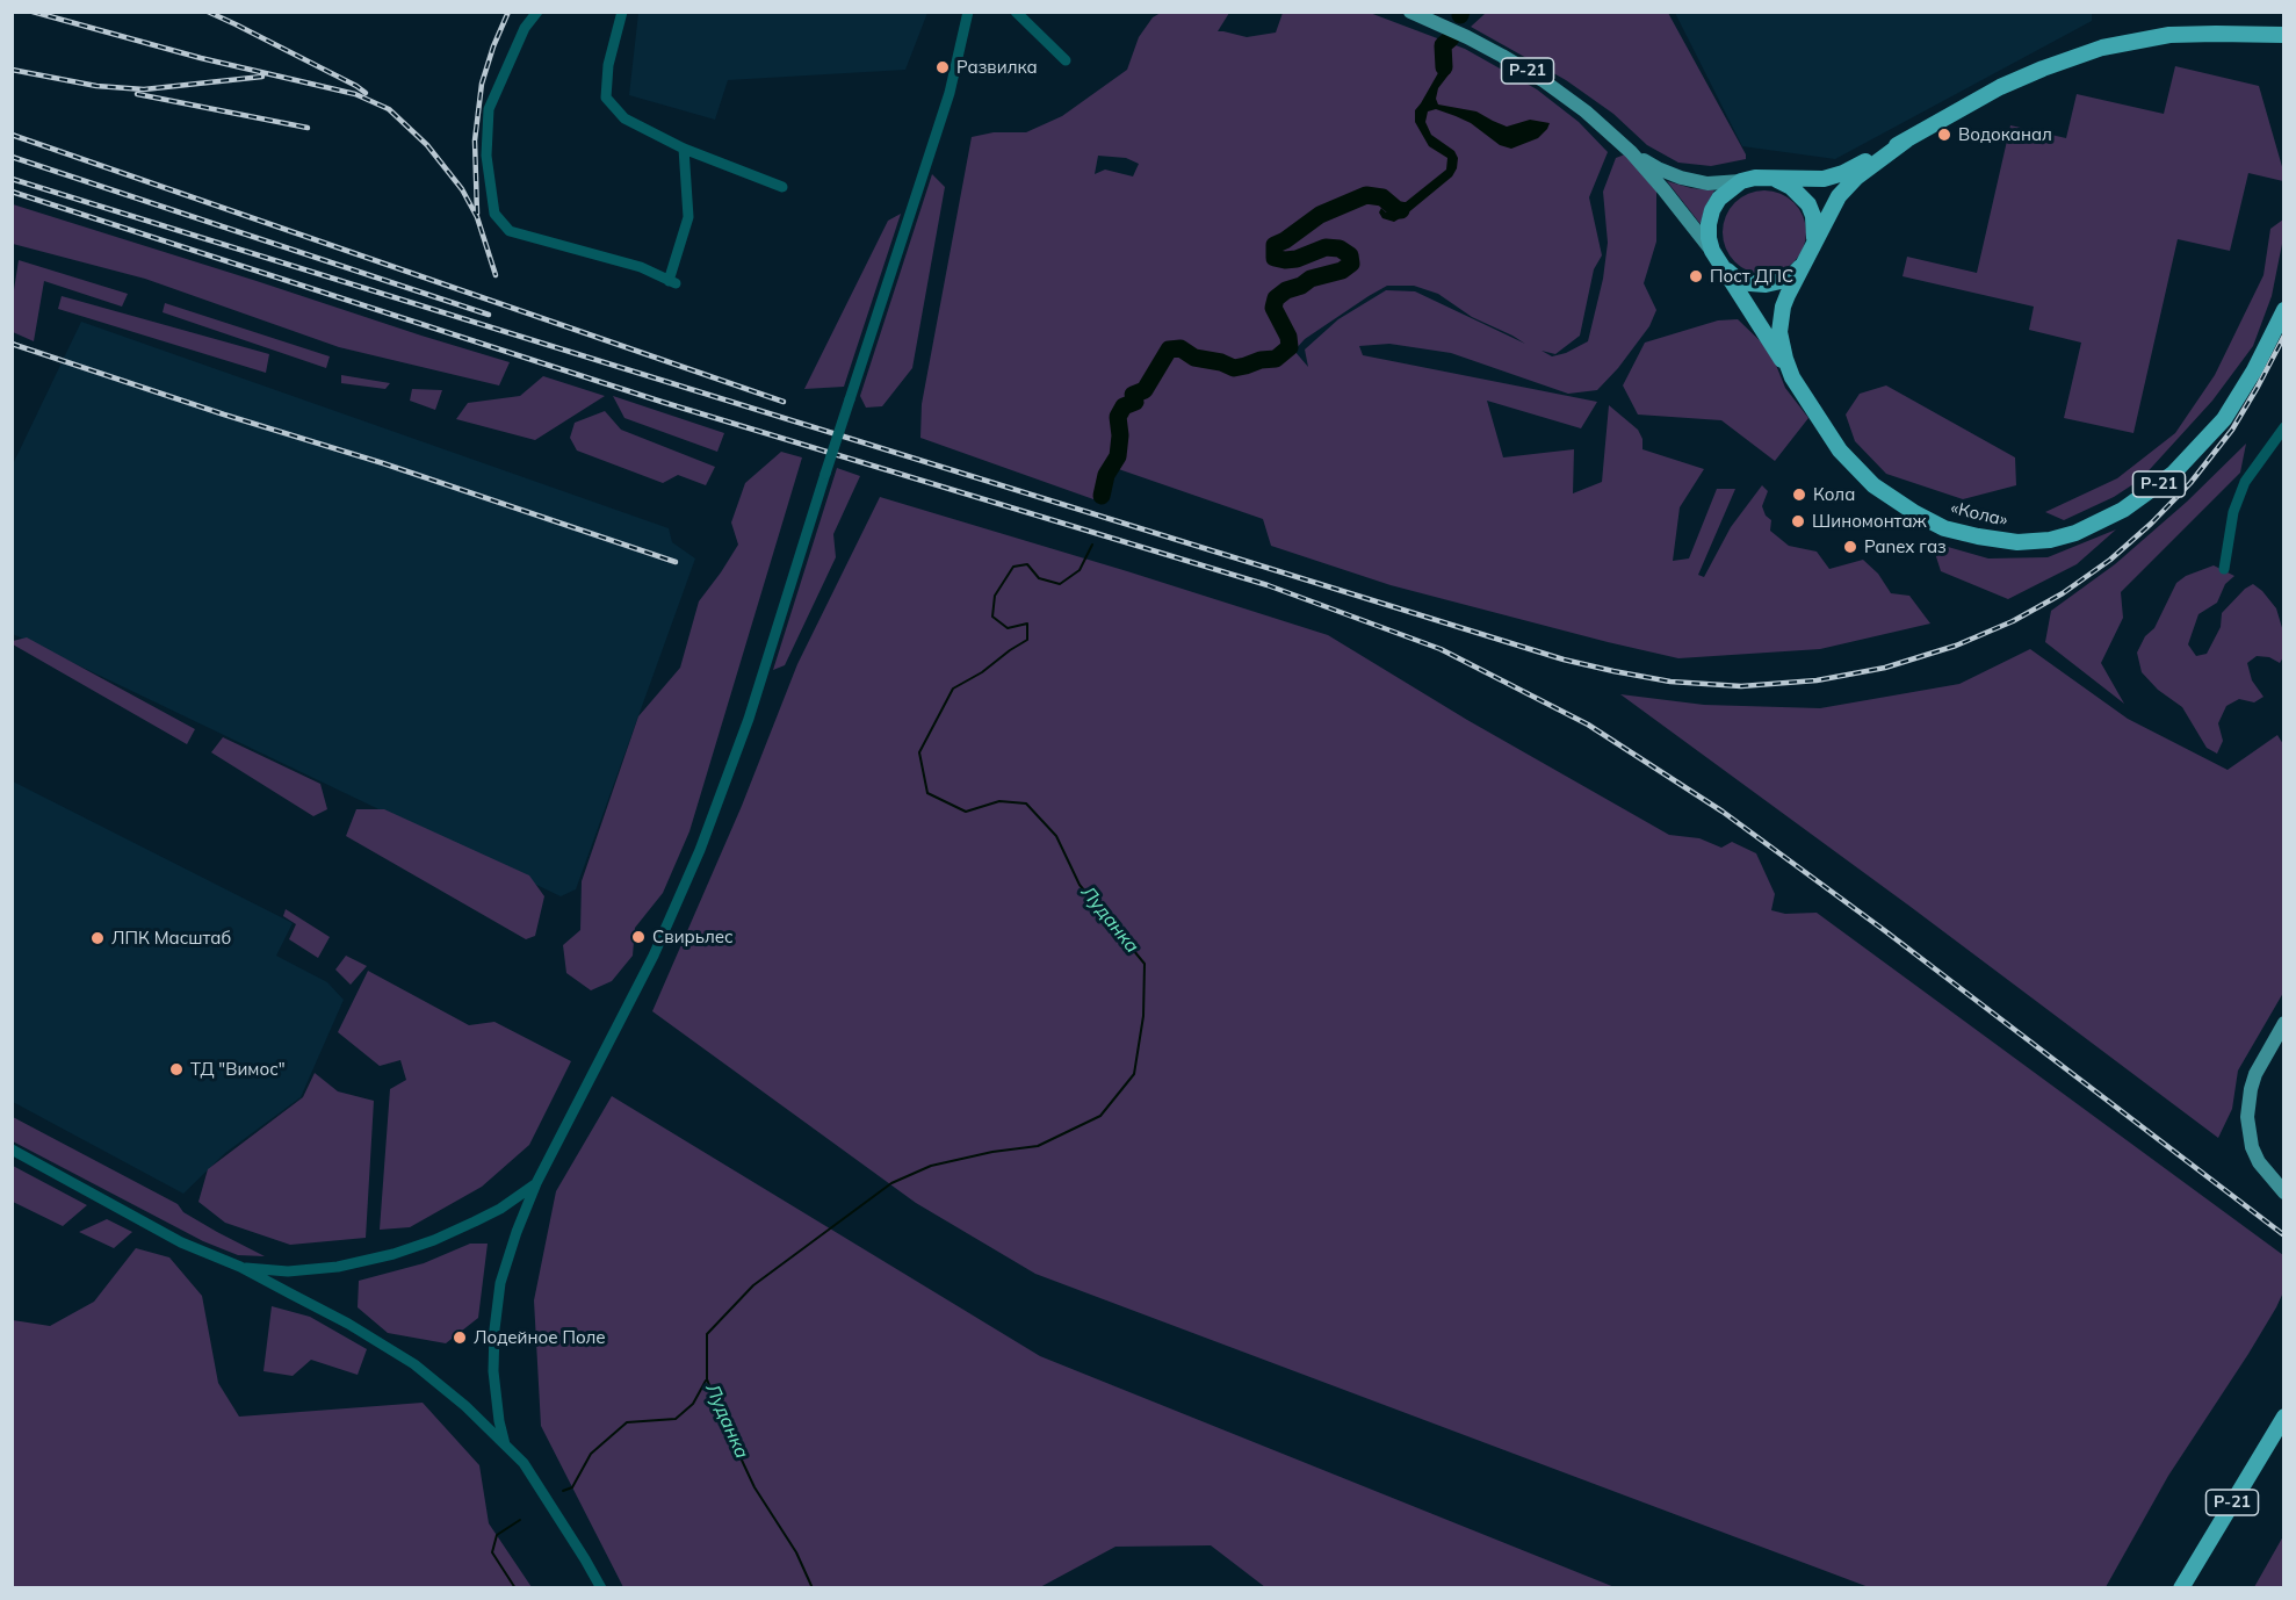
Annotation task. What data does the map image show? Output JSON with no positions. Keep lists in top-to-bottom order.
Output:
{
  "streets": {
    "highway": ["Р-21", "«Кола»"]
  },
  "crossings": [
    ["Р-21", "«Кола»"]
  ],
  "water": ["Луданка"],
  "places": [
    "Развилка",
    "Водоканал",
    "Пост ДПС",
    "Кола",
    "Шиномонтаж",
    "Panex газ",
    "Свирьлес",
    "ЛПК Масштаб",
    "ТД \"Вимос\"",
    "Лодейное Поле"
  ]
}
